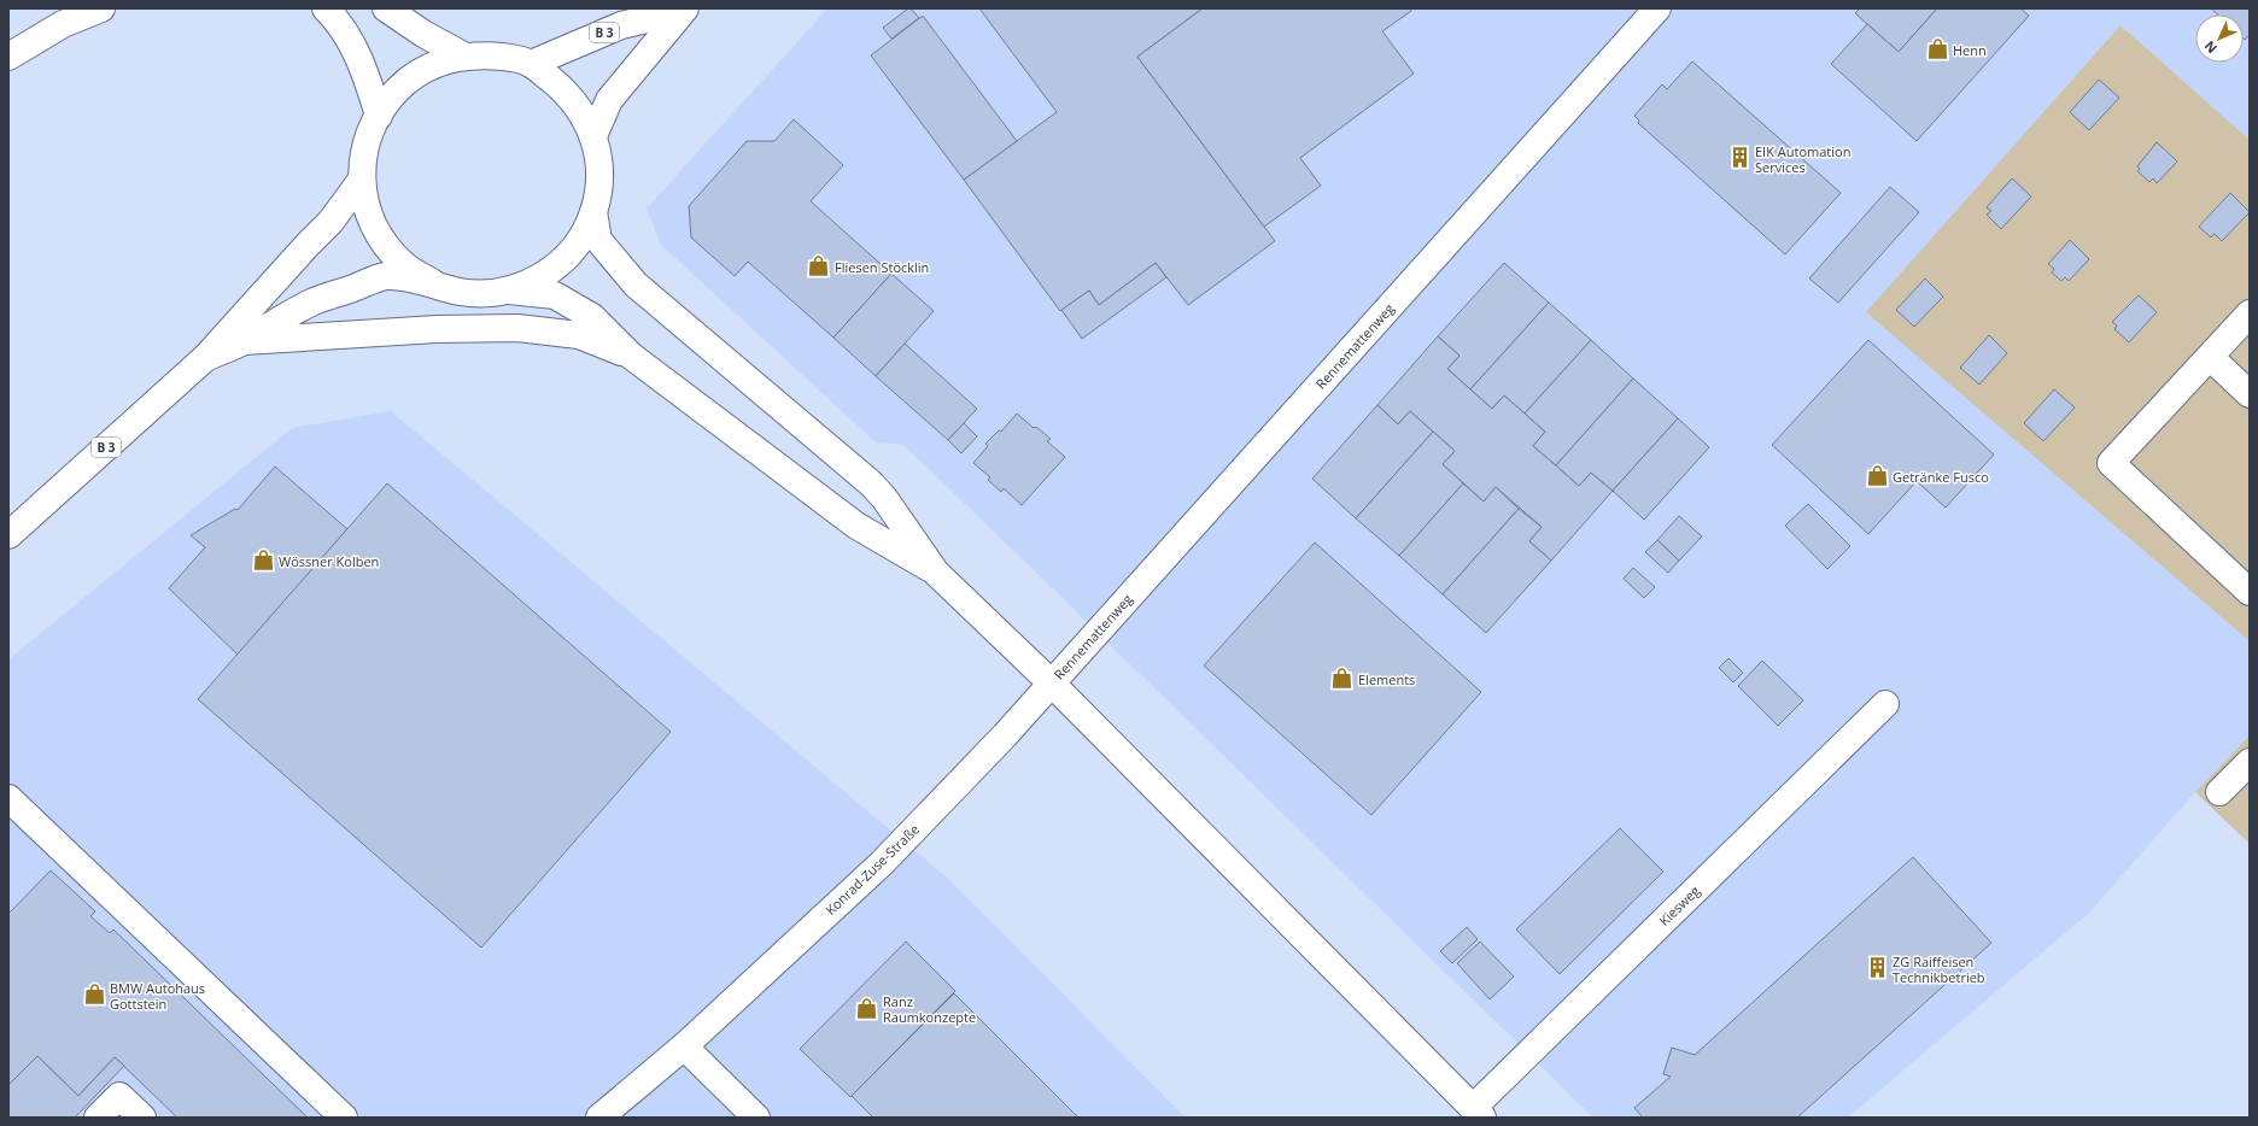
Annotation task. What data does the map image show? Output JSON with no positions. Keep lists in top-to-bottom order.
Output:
{
  "streets": {
    "street": [
      "B 3",
      "Rennemattenweg",
      "Konrad-Zuse-Straße",
      "Kiesweg"
    ]
  },
  "crossings": [
    ["Rennemattenweg", "Konrad-Zuse-Straße"]
  ],
  "places": {
    "shop": [
      "Henn",
      "Fliesen Stöcklin",
      "Getränke Fusco",
      "Wössner Kolben",
      "Elements",
      "BMW Autohaus Gottstein",
      "Ranz Raumkonzepte"
    ],
    "building": ["EIK Automation Services", "ZG Raiffeisen Technikbetrieb"]
  },
  "north": "bottom left"
}
